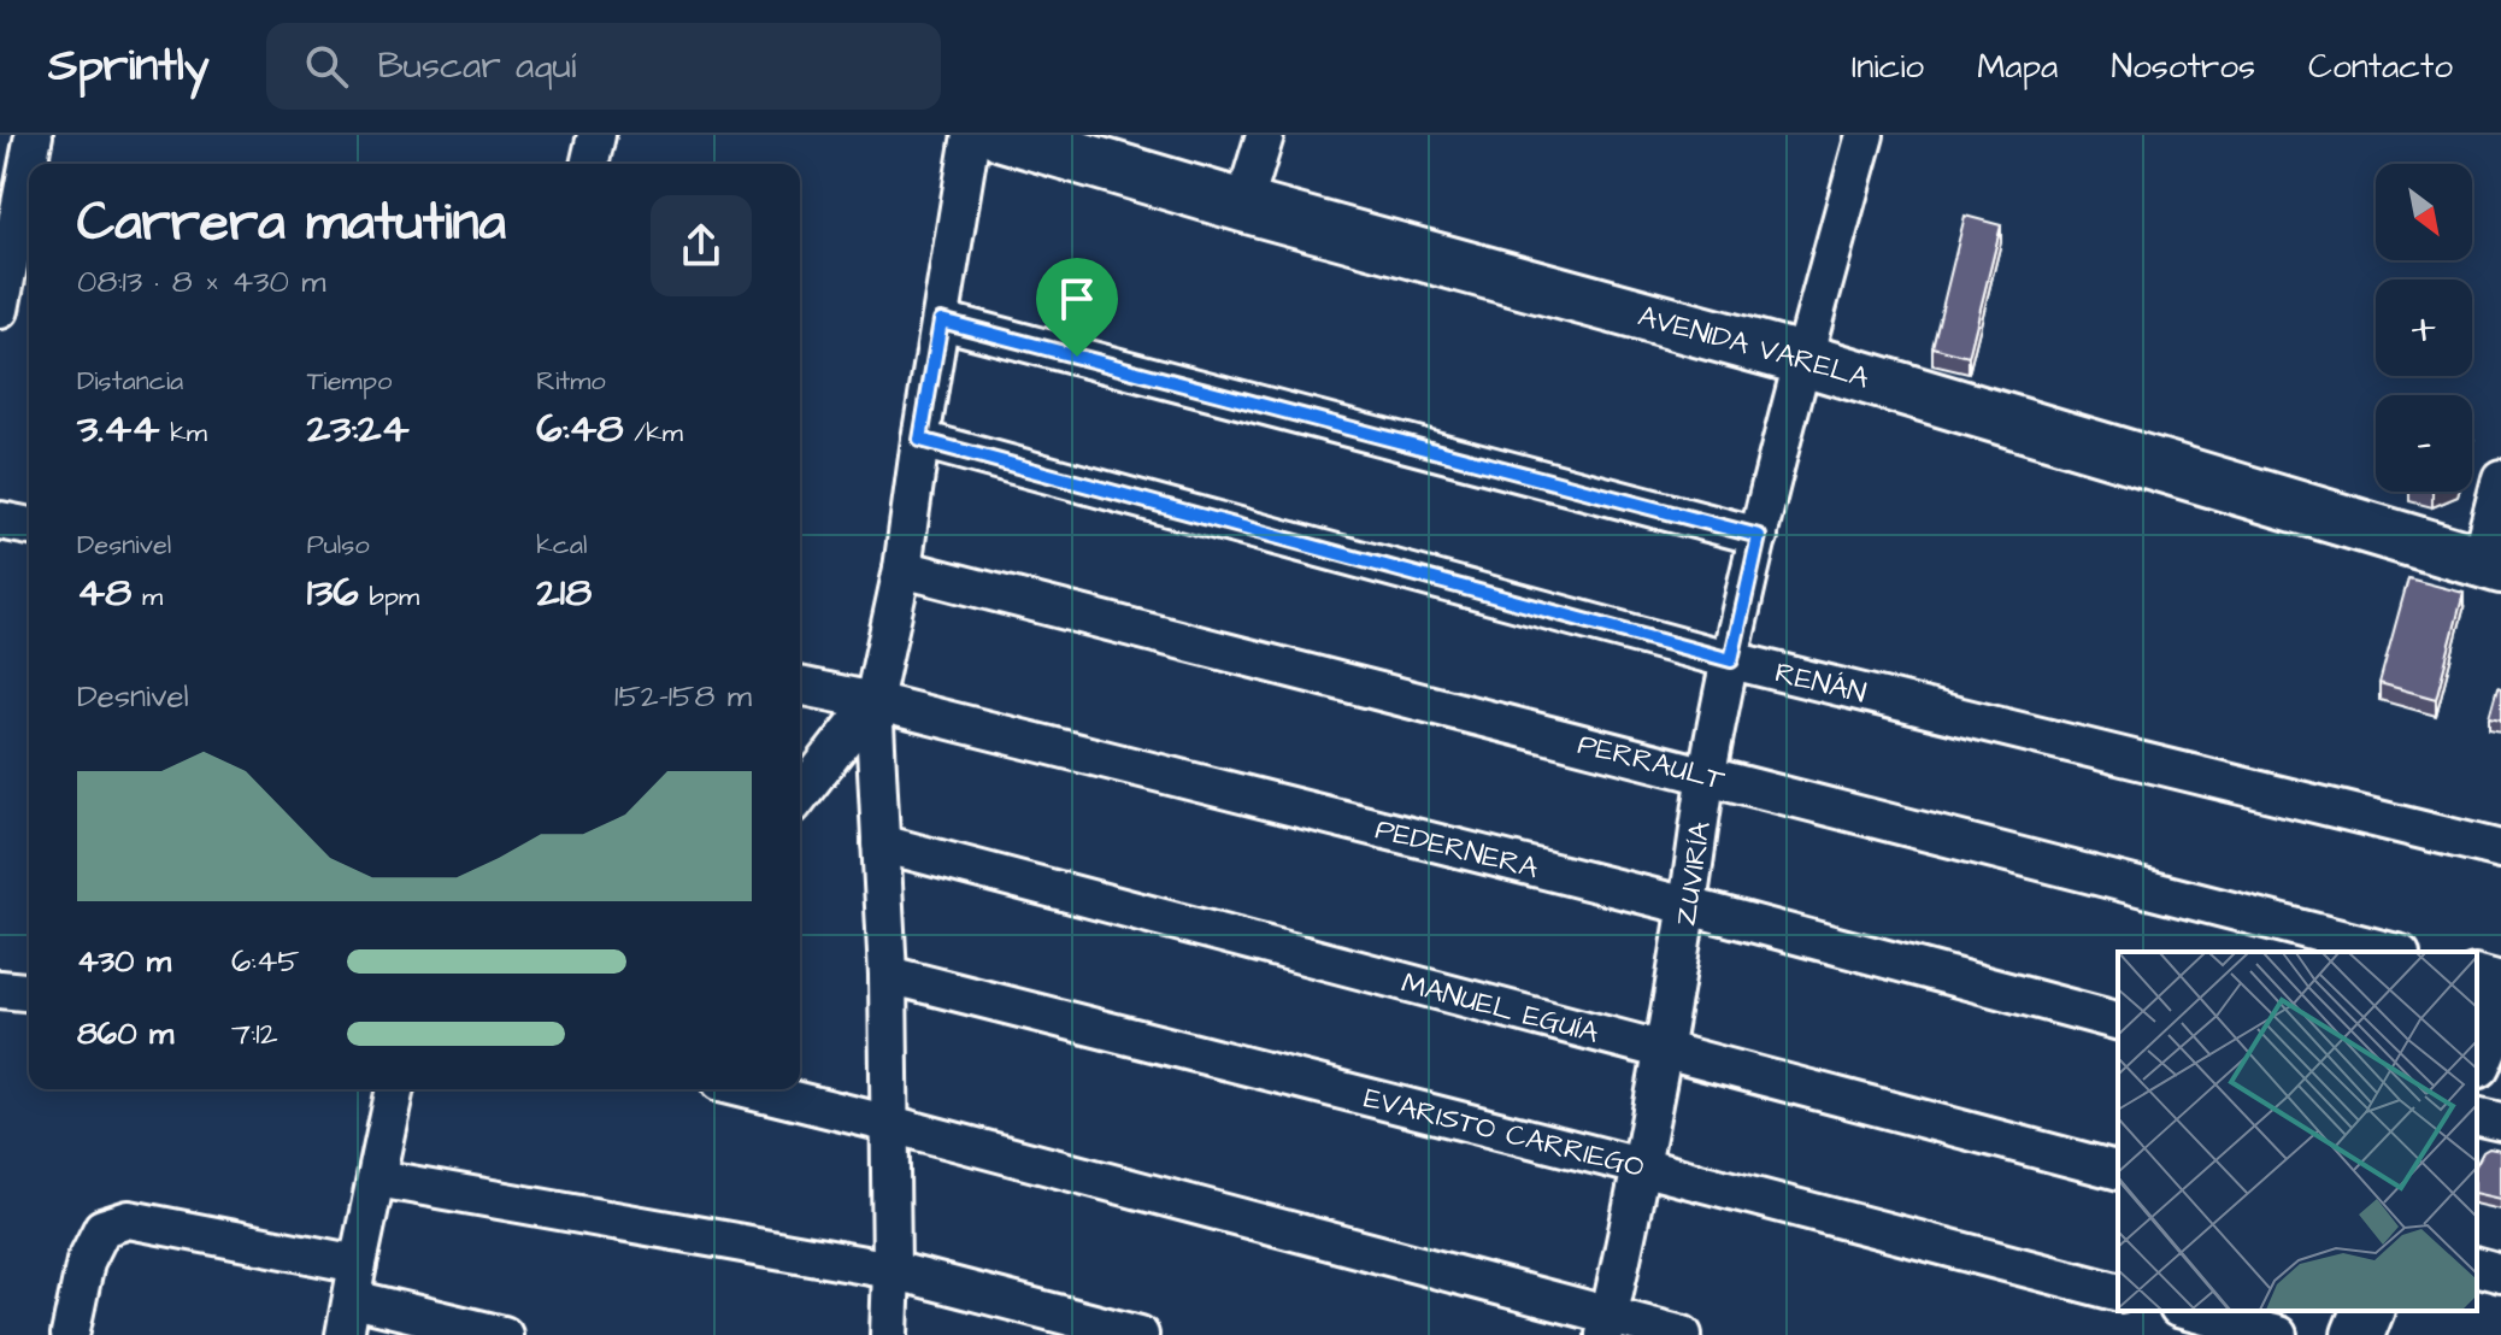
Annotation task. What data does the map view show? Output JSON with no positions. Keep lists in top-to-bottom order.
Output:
{
  "streets": {
    "main road": ["AVENIDA VARELA"],
    "street": [
      "RENÁN",
      "PERRAULT",
      "PEDERNERA",
      "ZUVIRÍA",
      "MANUEL EGUÍA",
      "EVARISTO CARRIEGO"
    ]
  },
  "crossings": [
    ["AVENIDA VARELA", "ZUVIRÍA"],
    ["RENÁN", "ZUVIRÍA"],
    ["PERRAULT", "ZUVIRÍA"],
    ["PEDERNERA", "ZUVIRÍA"],
    ["ZUVIRÍA", "MANUEL EGUÍA"],
    ["ZUVIRÍA", "EVARISTO CARRIEGO"]
  ],
  "north": "bottom right",
  "page": {
    "header": "Sprintly",
    "search": "Buscar aquí",
    "nav": [
      "Inicio",
      "Mapa",
      "Nosotros",
      "Contacto"
    ],
    "map_buttons": ["+", "−"],
    "heading": ["Carrera matutina", "08:13 · 8 × 430 m"],
    "stats": [
      ["Distancia", "3.44 km"],
      ["Tiempo", "23:24"],
      ["Ritmo", "6:48 /km"],
      ["Desnivel", "48 m"],
      ["Pulso", "136 bpm"],
      ["kcal", "218"]
    ],
    "chart": ["Desnivel", "152–158 m"],
    "list": [
      {
        "name": "430 m",
        "note": "6:45"
      },
      {
        "name": "860 m",
        "note": "7:12"
      }
    ]
  }
}
